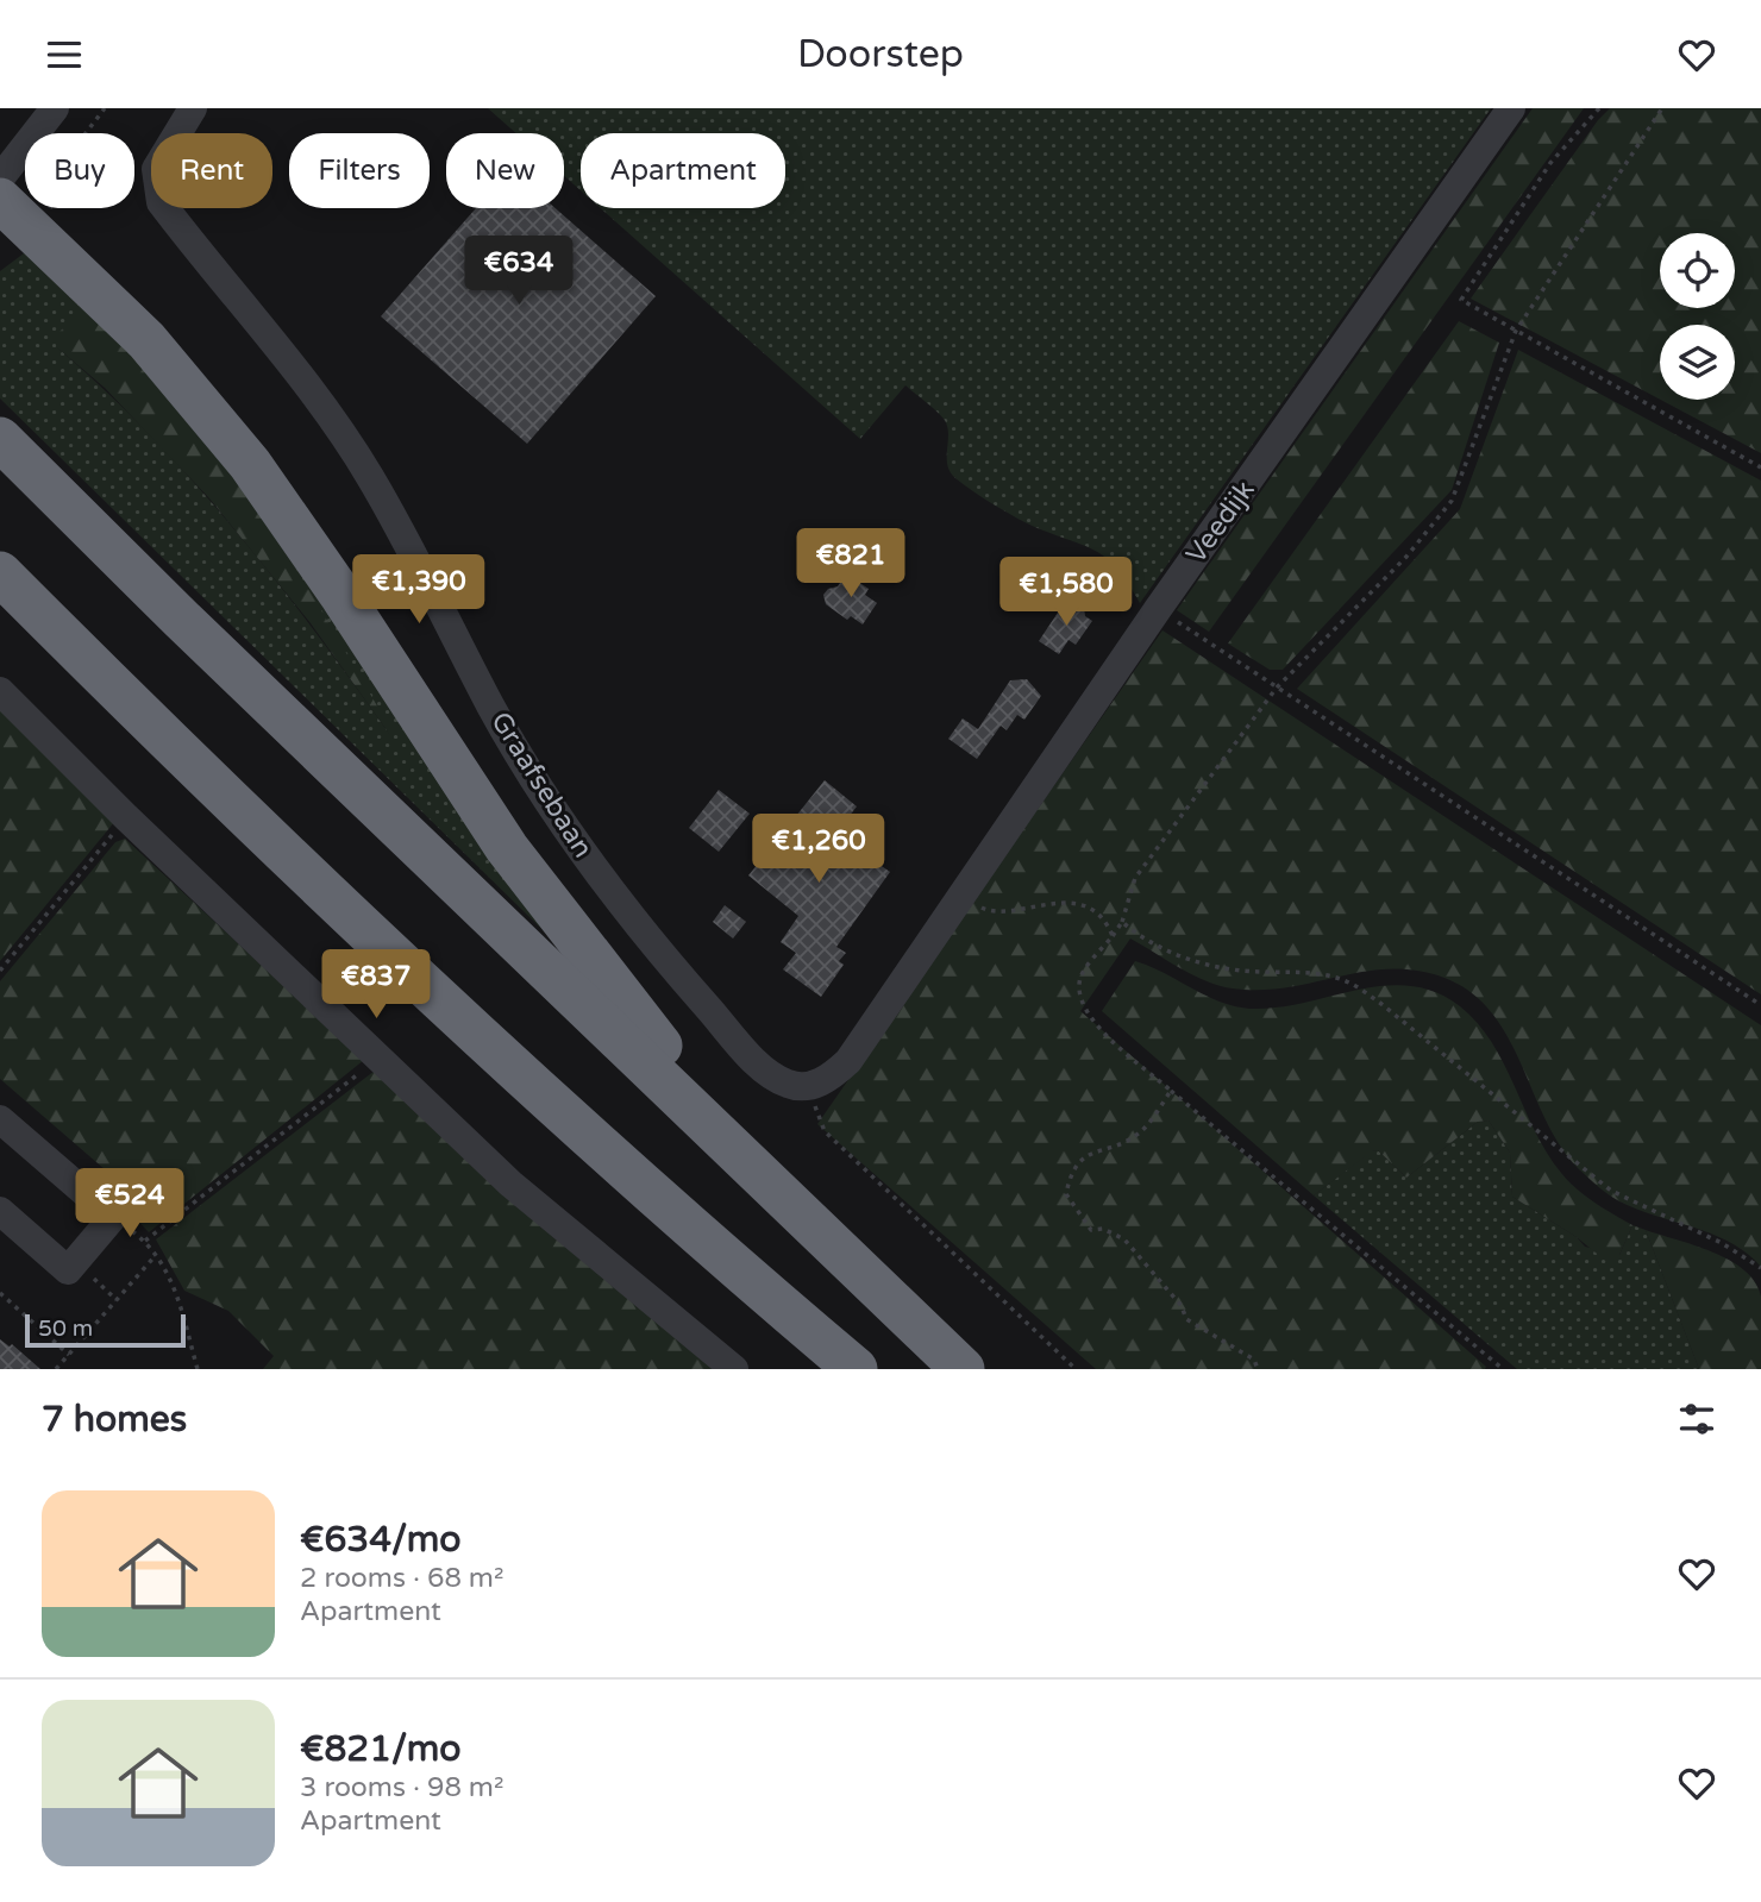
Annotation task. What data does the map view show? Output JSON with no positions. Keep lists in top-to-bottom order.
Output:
{
  "streets": {
    "street": ["Veedijk", "Graafsebaan"]
  },
  "crossings": [
    ["Veedijk", "Graafsebaan"]
  ],
  "scale_bar": "50 m",
  "page": {
    "header": "Doorstep",
    "chip": [
      "Buy",
      "Rent",
      "Filters",
      "New",
      "Apartment"
    ],
    "price": [
      "€634",
      "€821",
      "€1,390",
      "€1,580",
      "€1,260",
      "€837",
      "€524"
    ],
    "scale": "50 m",
    "heading": "7 homes",
    "list": [
      {
        "name": "€634/mo",
        "note": "2 rooms · 68 m² · Apartment"
      },
      {
        "name": "€821/mo",
        "note": "3 rooms · 98 m² · Apartment"
      }
    ]
  }
}
